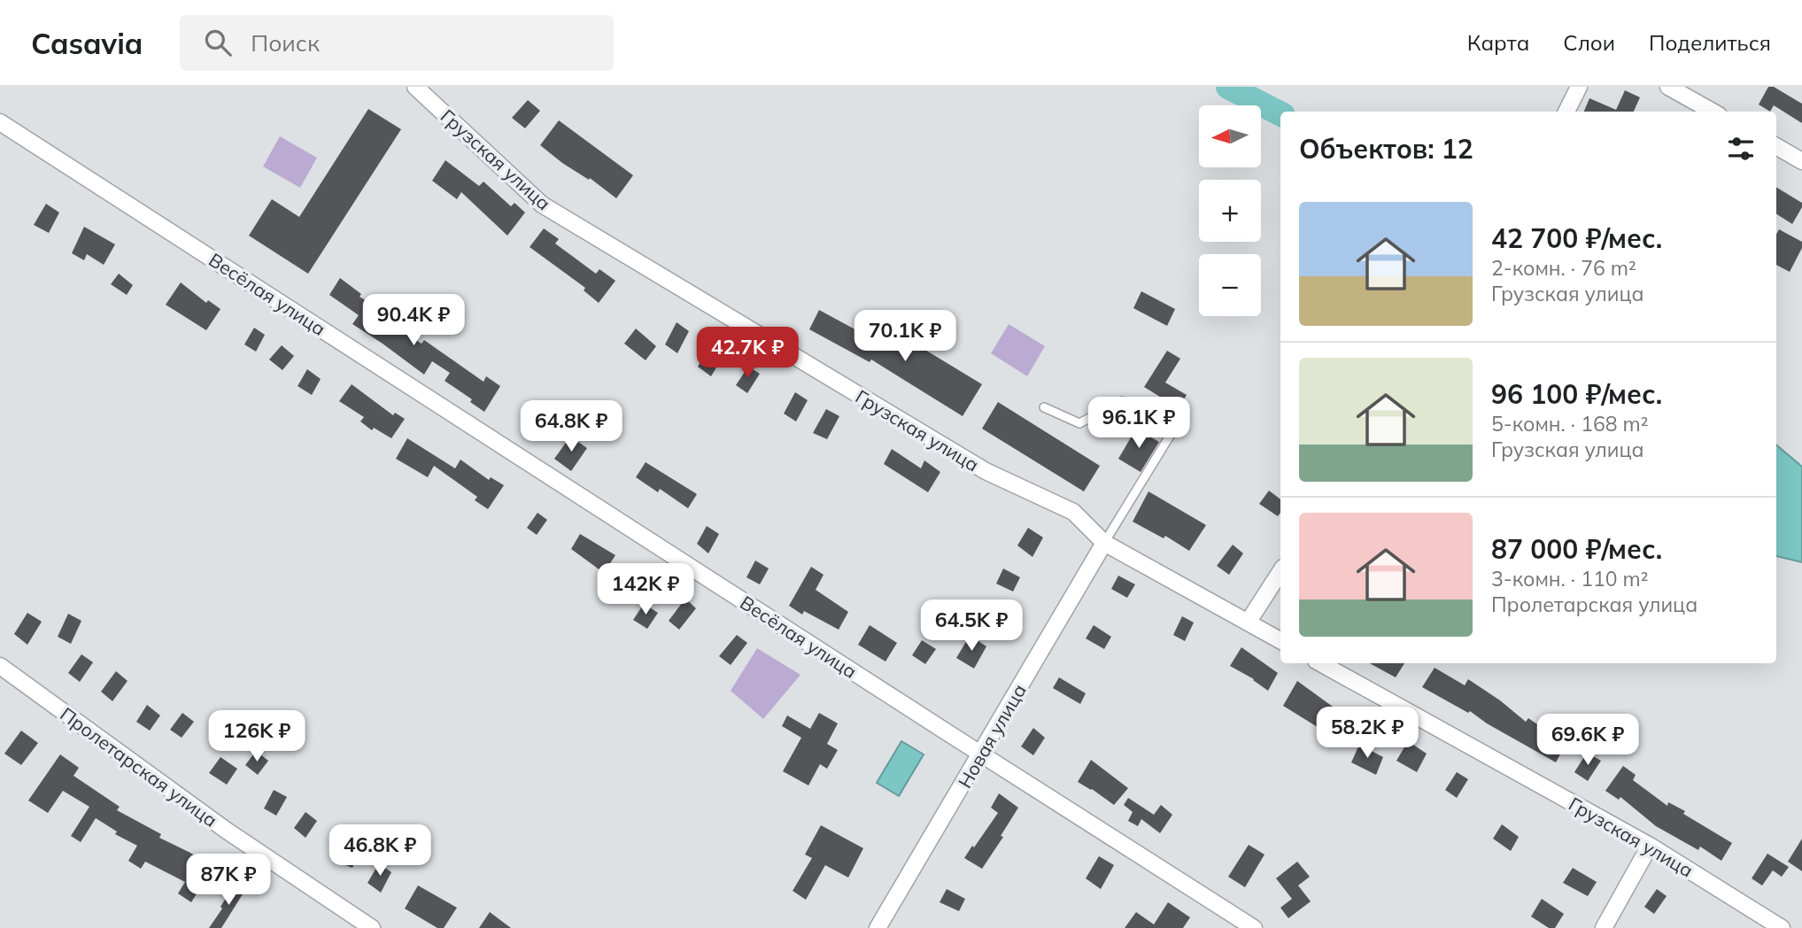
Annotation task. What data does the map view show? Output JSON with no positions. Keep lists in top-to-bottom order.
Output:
{
  "streets": {
    "street": [
      "Грузская улица",
      "Весёлая улица",
      "Новая улица",
      "Пролетарская улица"
    ]
  },
  "crossings": [
    ["Грузская улица", "Новая улица"],
    ["Весёлая улица", "Новая улица"]
  ],
  "north": "left",
  "page": {
    "header": "Casavia",
    "search": "Поиск",
    "nav": ["Карта", "Слои", "Поделиться"],
    "map_buttons": ["+", "−"],
    "heading": "Объектов: 12",
    "list": [
      {
        "name": "42 700 ₽/мес.",
        "note": "2-комн. · 76 m² · Грузская улица"
      },
      {
        "name": "96 100 ₽/мес.",
        "note": "5-комн. · 168 m² · Грузская улица"
      },
      {
        "name": "87 000 ₽/мес.",
        "note": "3-комн. · 110 m² · Пролетарская улица"
      }
    ],
    "price": [
      "90.4K ₽",
      "70.1K ₽",
      "42.7K ₽",
      "96.1K ₽",
      "64.8K ₽",
      "142K ₽",
      "64.5K ₽",
      "58.2K ₽",
      "126K ₽",
      "69.6K ₽",
      "46.8K ₽",
      "87K ₽"
    ]
  }
}
